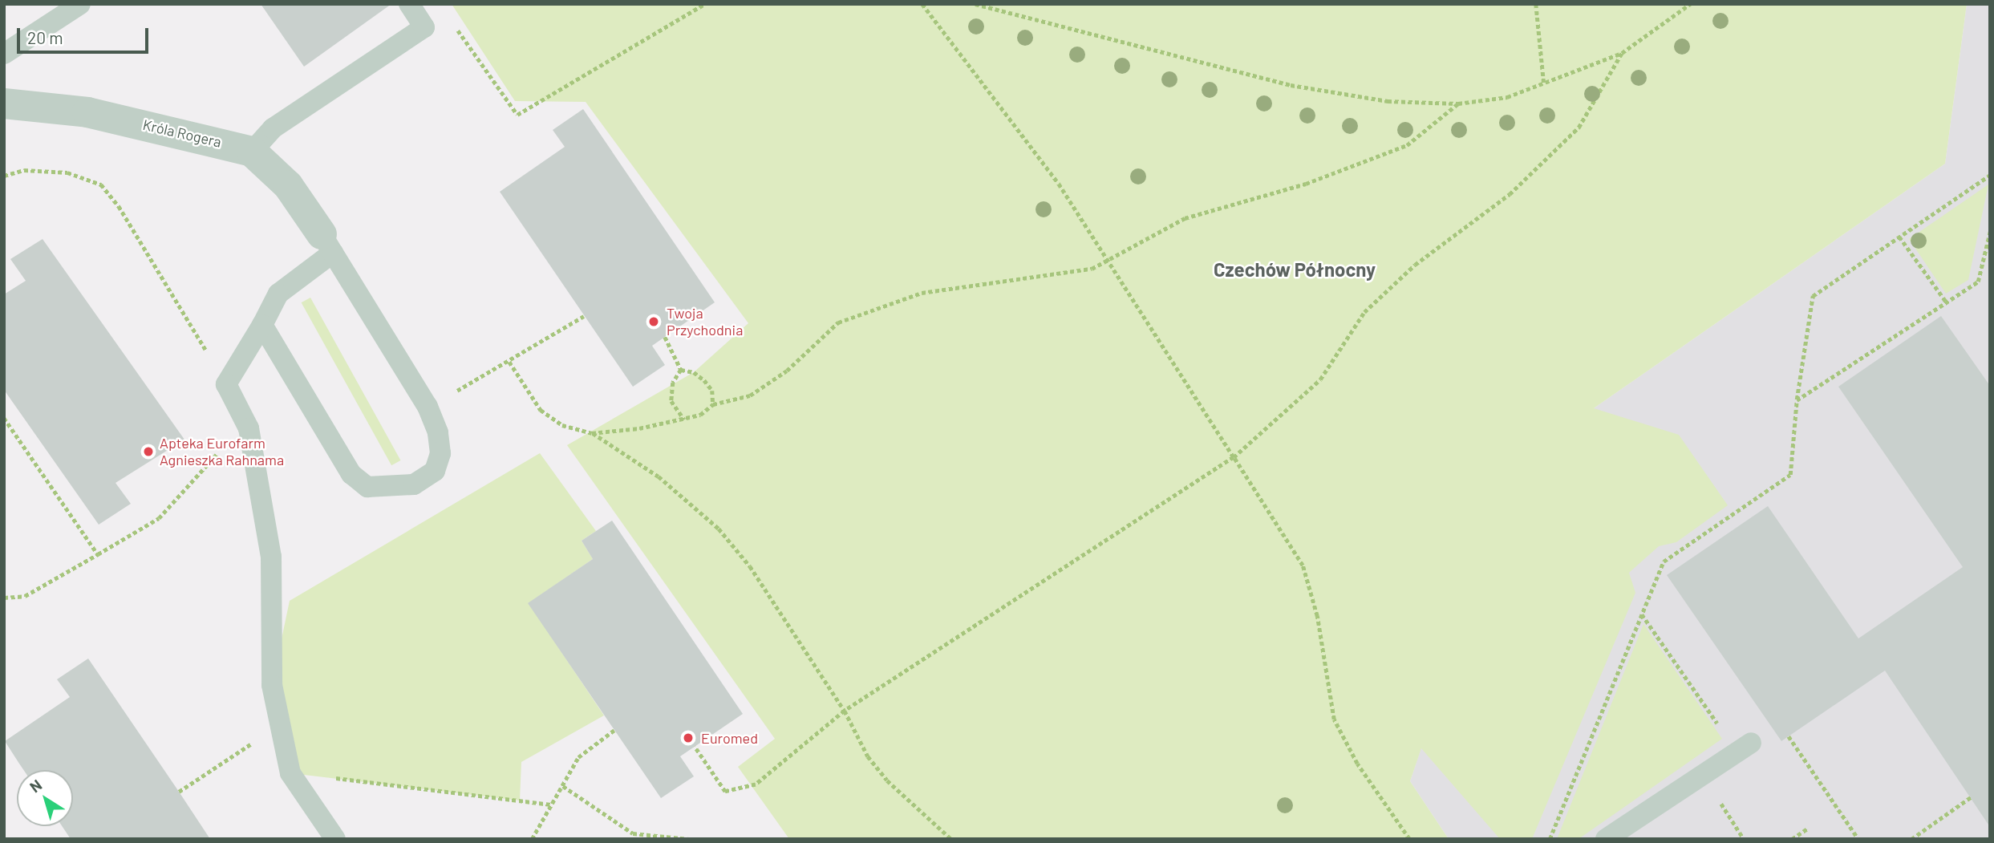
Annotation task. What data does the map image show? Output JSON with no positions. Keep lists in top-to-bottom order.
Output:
{
  "streets": {
    "street": ["Króla Rogera"]
  },
  "districts": ["Czechów Północny"],
  "places": ["Twoja Przychodnia", "Apteka Eurofarm Agnieszka Rahnama", "Euromed"],
  "scale_bar": "20 m",
  "north": "top left"
}
